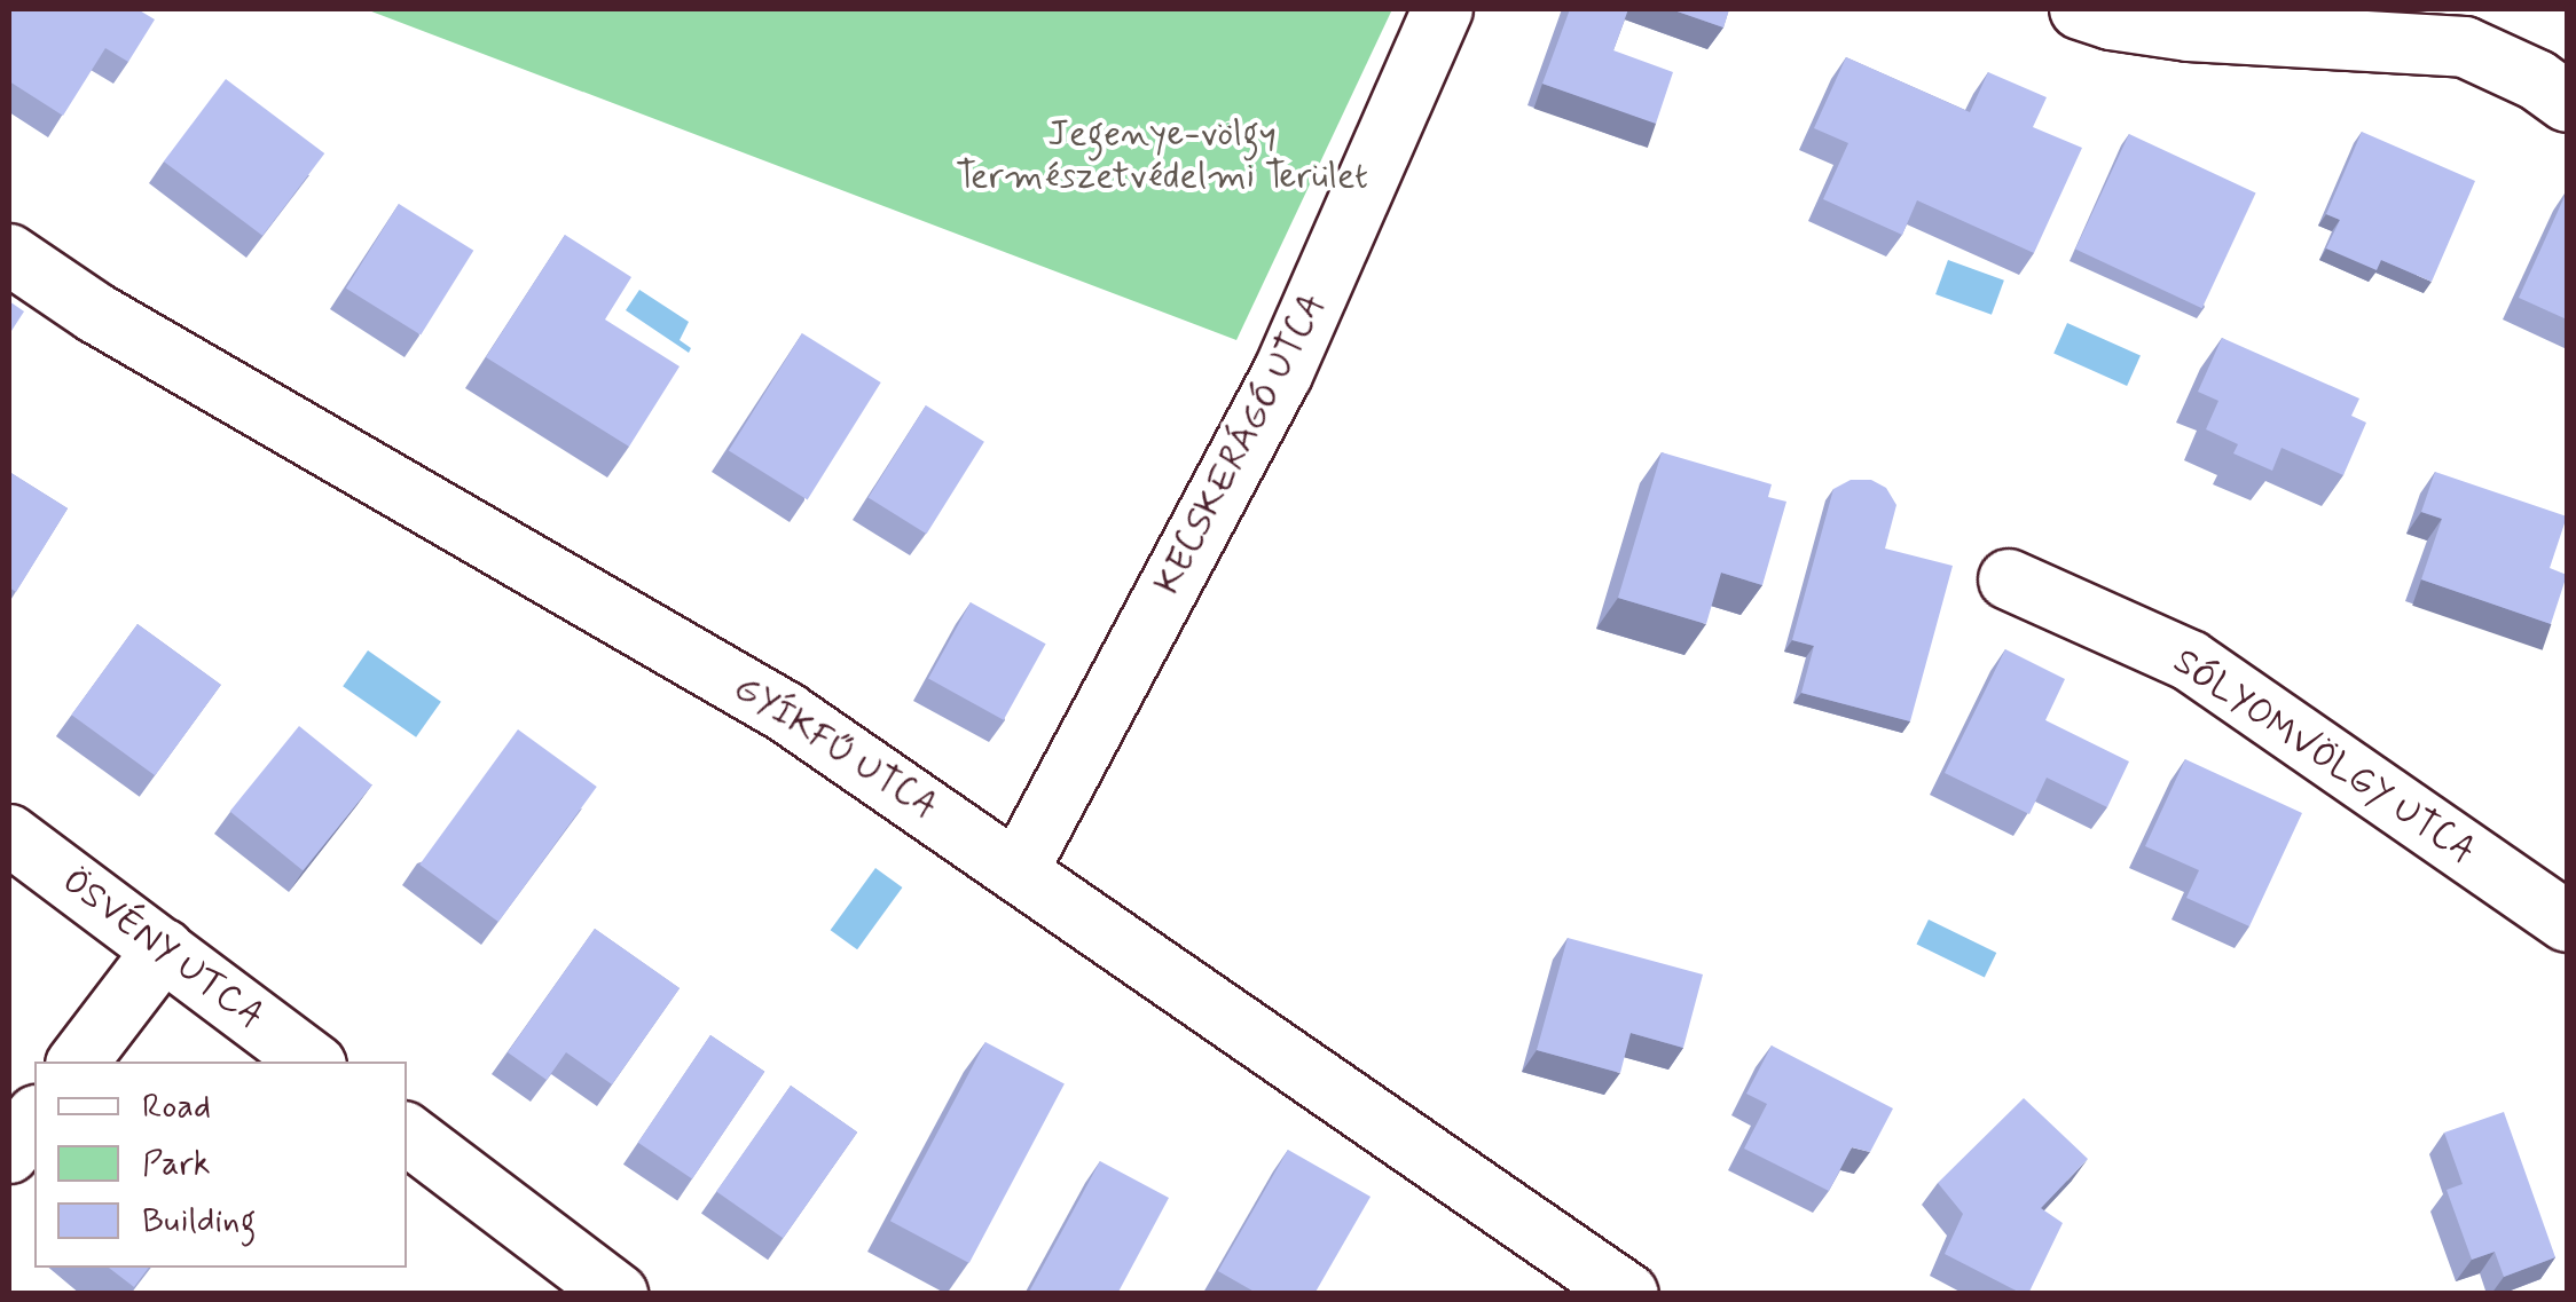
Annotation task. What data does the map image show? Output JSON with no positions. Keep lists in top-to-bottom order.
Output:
{
  "streets": {
    "street": [
      "KECSKERÁGÓ UTCA",
      "GYÍKFŰ UTCA",
      "SÓLYOMVÖLGY UTCA",
      "ÖSVÉNY UTCA"
    ]
  },
  "crossings": [
    ["KECSKERÁGÓ UTCA", "GYÍKFŰ UTCA"]
  ],
  "parks": ["Jegenye-völgy Természetvédelmi Terület"],
  "legend": ["Road", "Park", "Building"]
}
